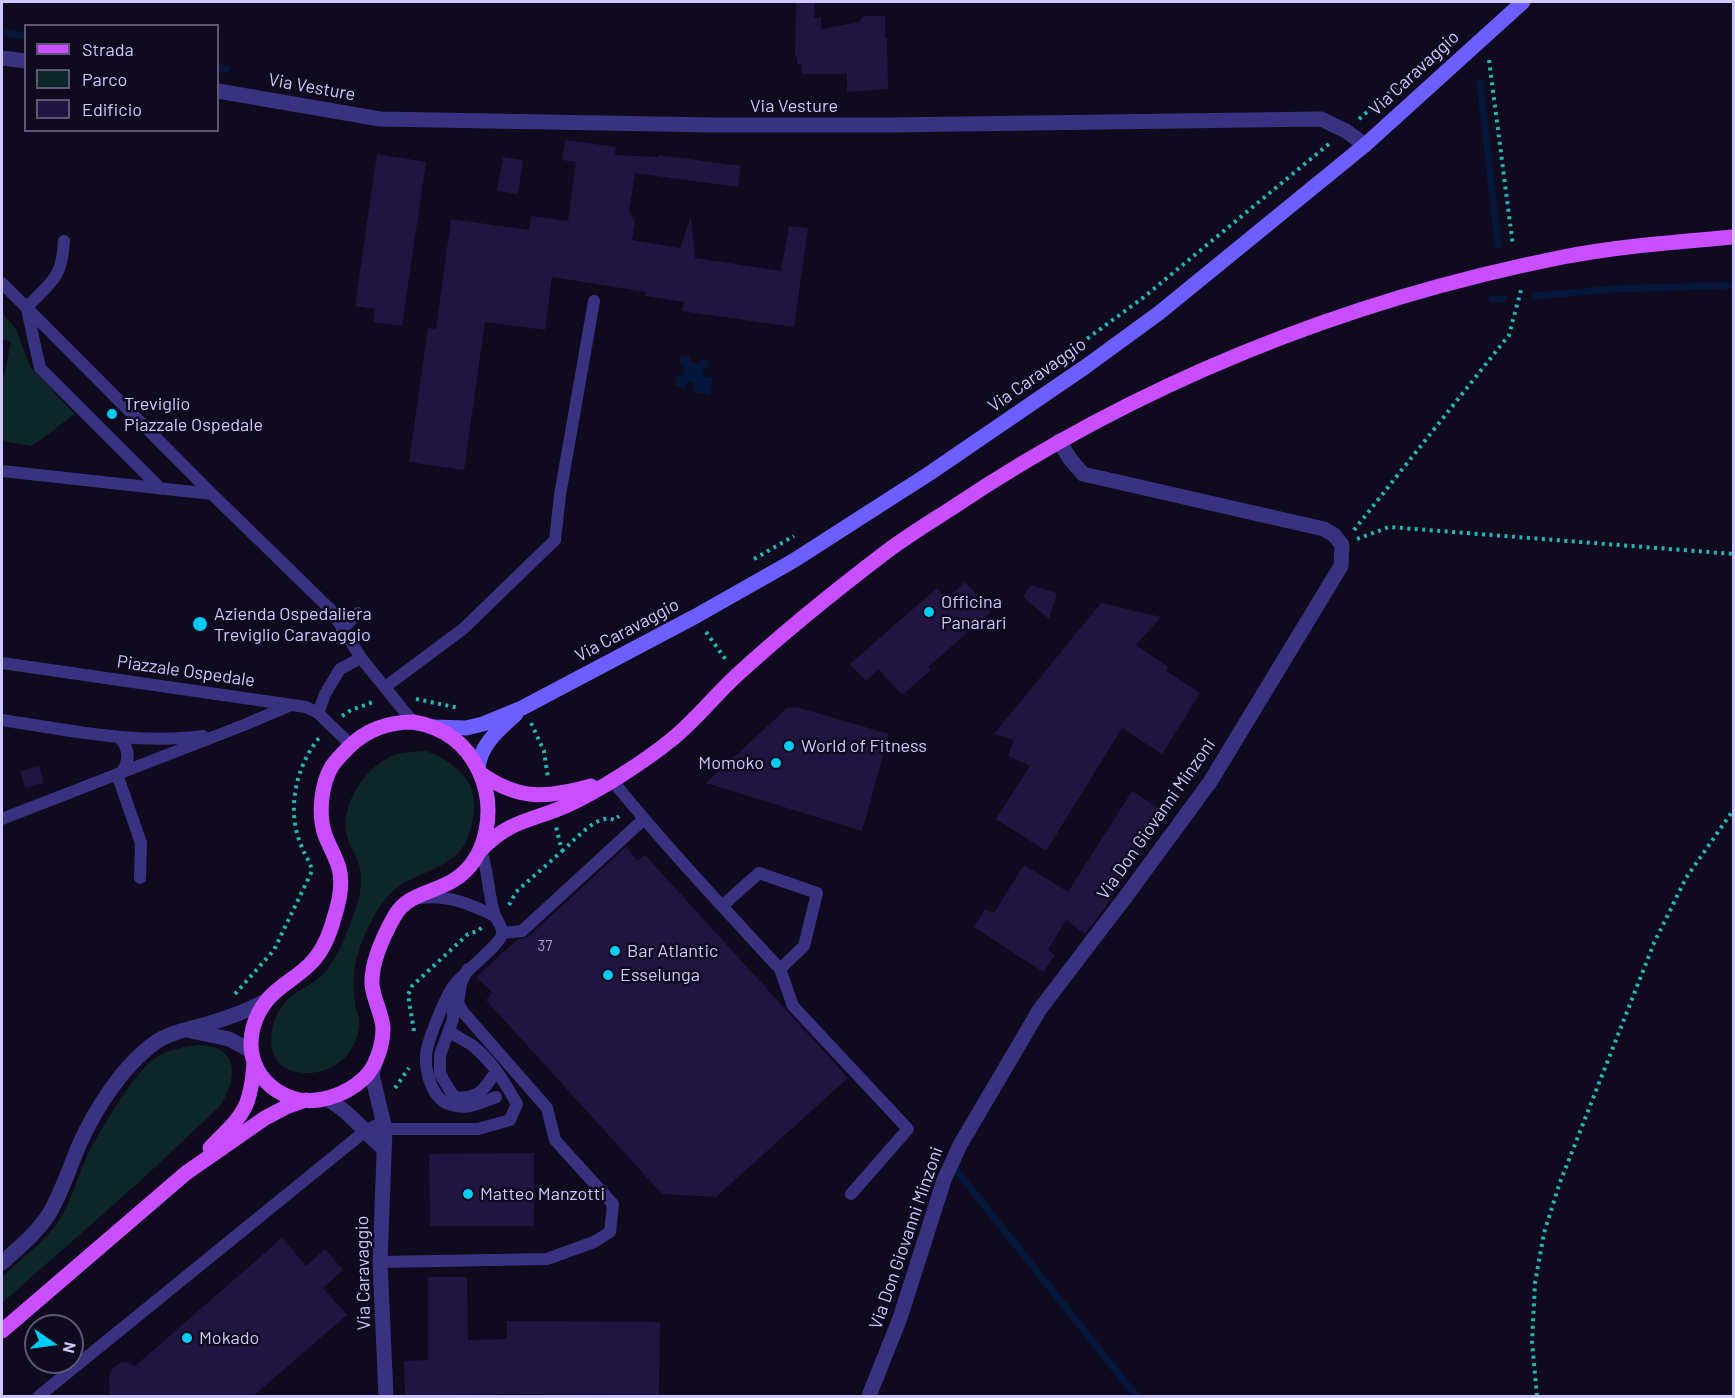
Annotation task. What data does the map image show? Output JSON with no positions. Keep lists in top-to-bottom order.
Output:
{
  "streets": {
    "main road": ["Via Caravaggio"],
    "street": ["Via Vesture", "Via Don Giovanni Minzoni"],
    "lane": ["Piazzale Ospedale"]
  },
  "crossings": [
    ["Via Caravaggio", "Via Vesture"],
    ["Via Caravaggio", "Piazzale Ospedale"]
  ],
  "places": [
    "Treviglio Piazzale Ospedale",
    "Officina Panarari",
    "Azienda Ospedaliera Treviglio Caravaggio",
    "World of Fitness",
    "Momoko",
    "Bar Atlantic",
    "Esselunga",
    "Matteo Manzotti",
    "Mokado"
  ],
  "house_numbers": ["37"],
  "legend": ["Strada", "Parco", "Edificio"],
  "north": "right"
}
